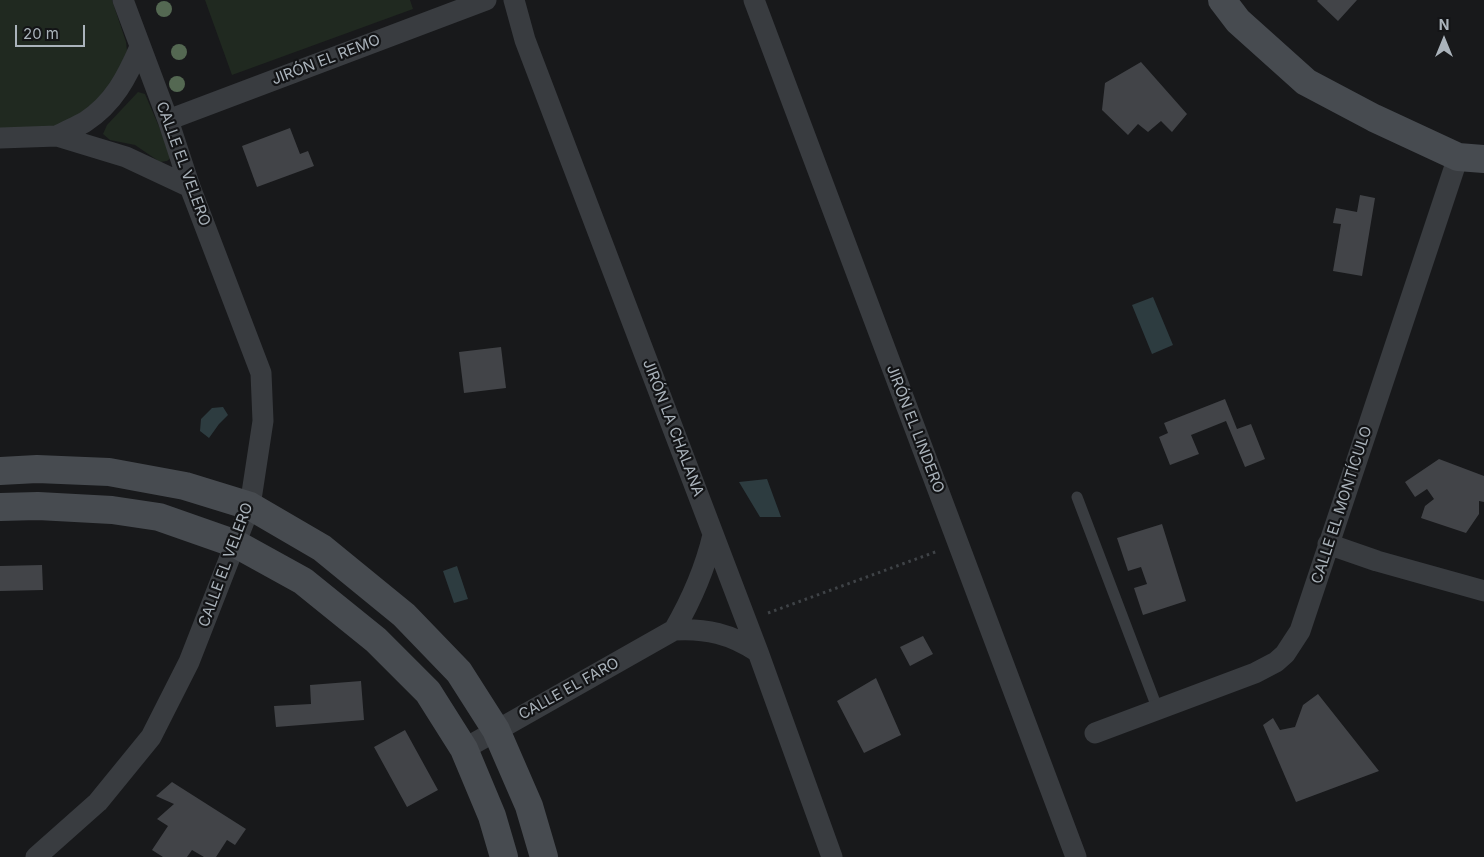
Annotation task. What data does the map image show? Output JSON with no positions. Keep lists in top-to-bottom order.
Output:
{
  "streets": {
    "street": [
      "JIRÓN EL REMO",
      "CALLE EL VELERO",
      "JIRÓN LA CHALANA",
      "JIRÓN EL LINDERO",
      "CALLE EL MONTÍCULO",
      "CALLE EL FARO"
    ]
  },
  "crossings": [
    ["JIRÓN EL REMO", "CALLE EL VELERO"],
    ["JIRÓN LA CHALANA", "CALLE EL FARO"]
  ],
  "scale_bar": "20 m",
  "north": "top"
}
